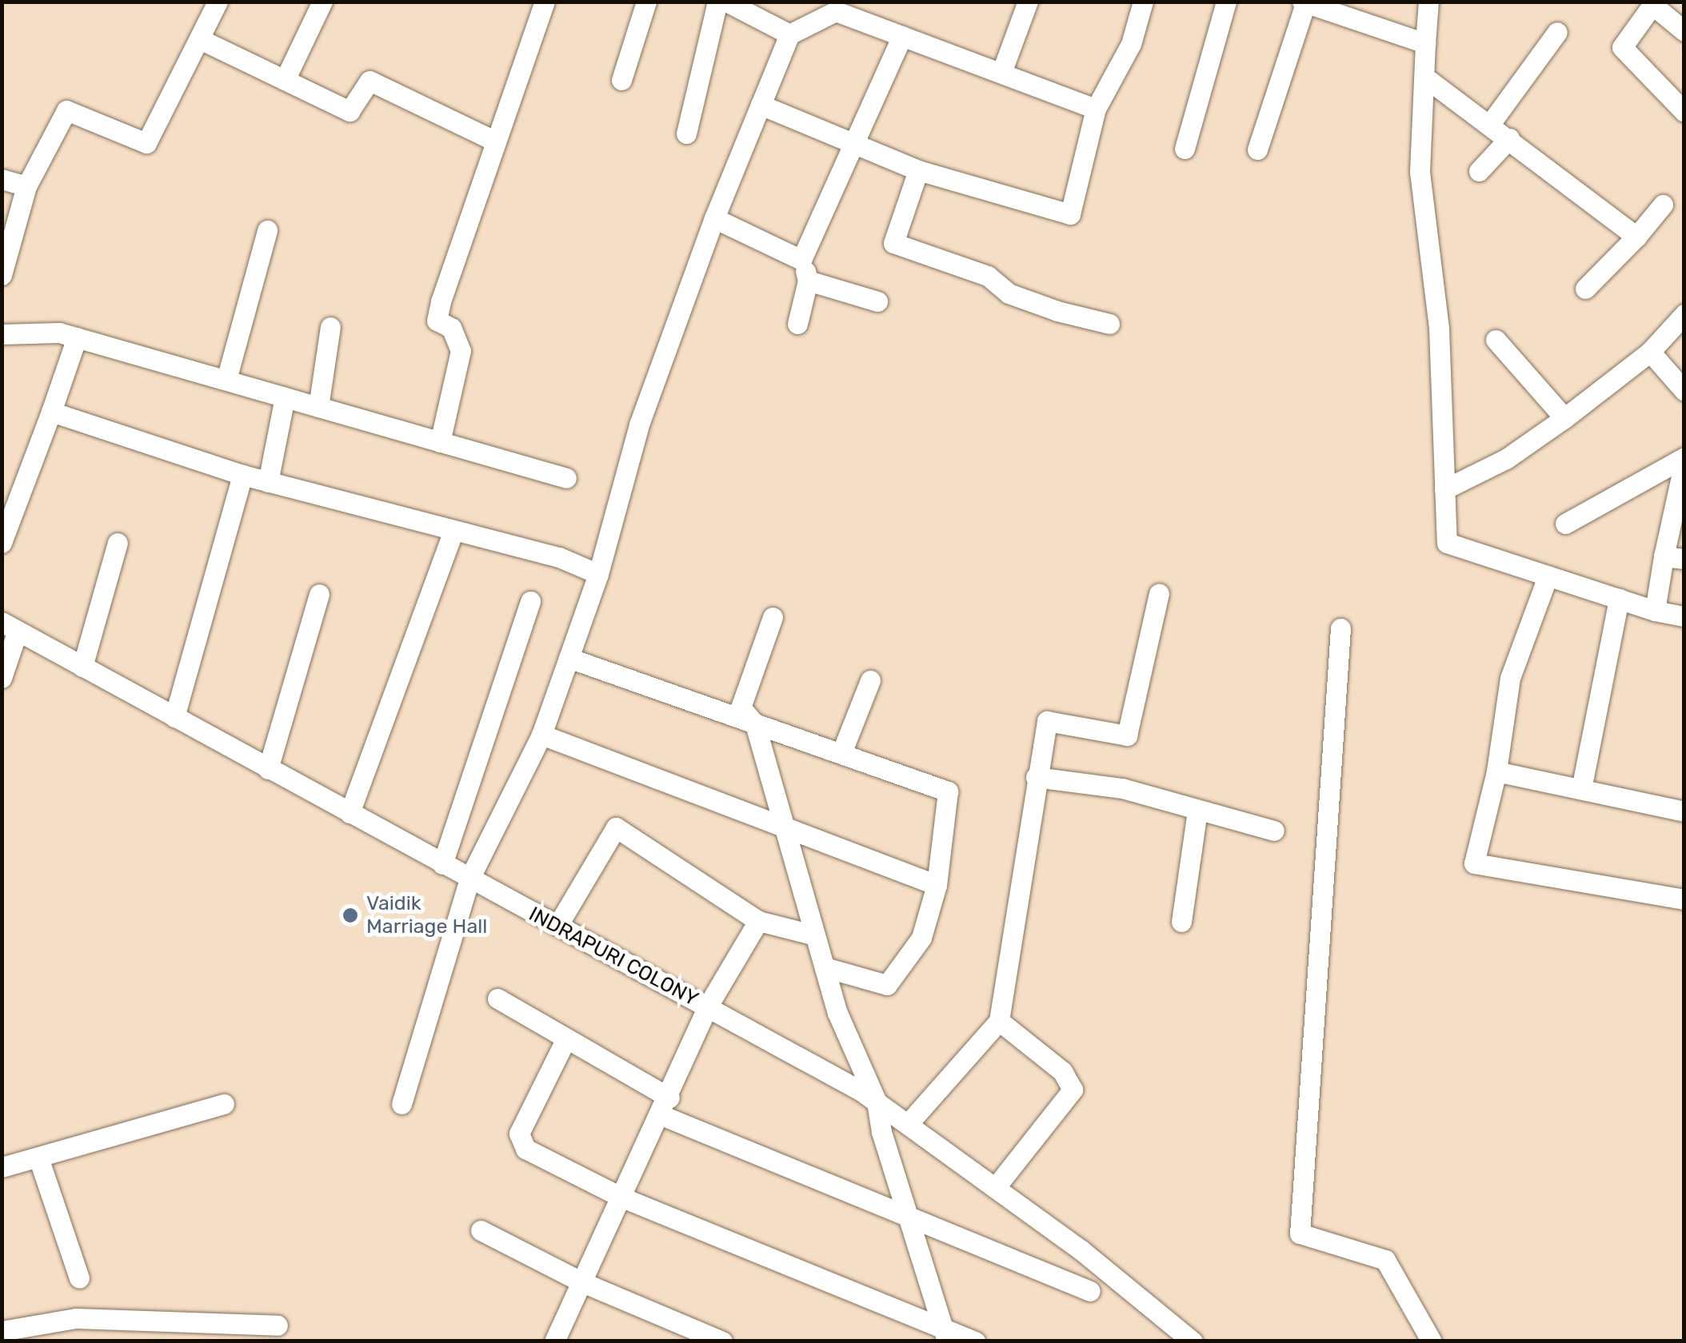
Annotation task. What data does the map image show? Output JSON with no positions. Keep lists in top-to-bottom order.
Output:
{
  "streets": {
    "street": ["INDRAPURI COLONY"]
  },
  "places": ["Vaidik Marriage Hall"]
}
